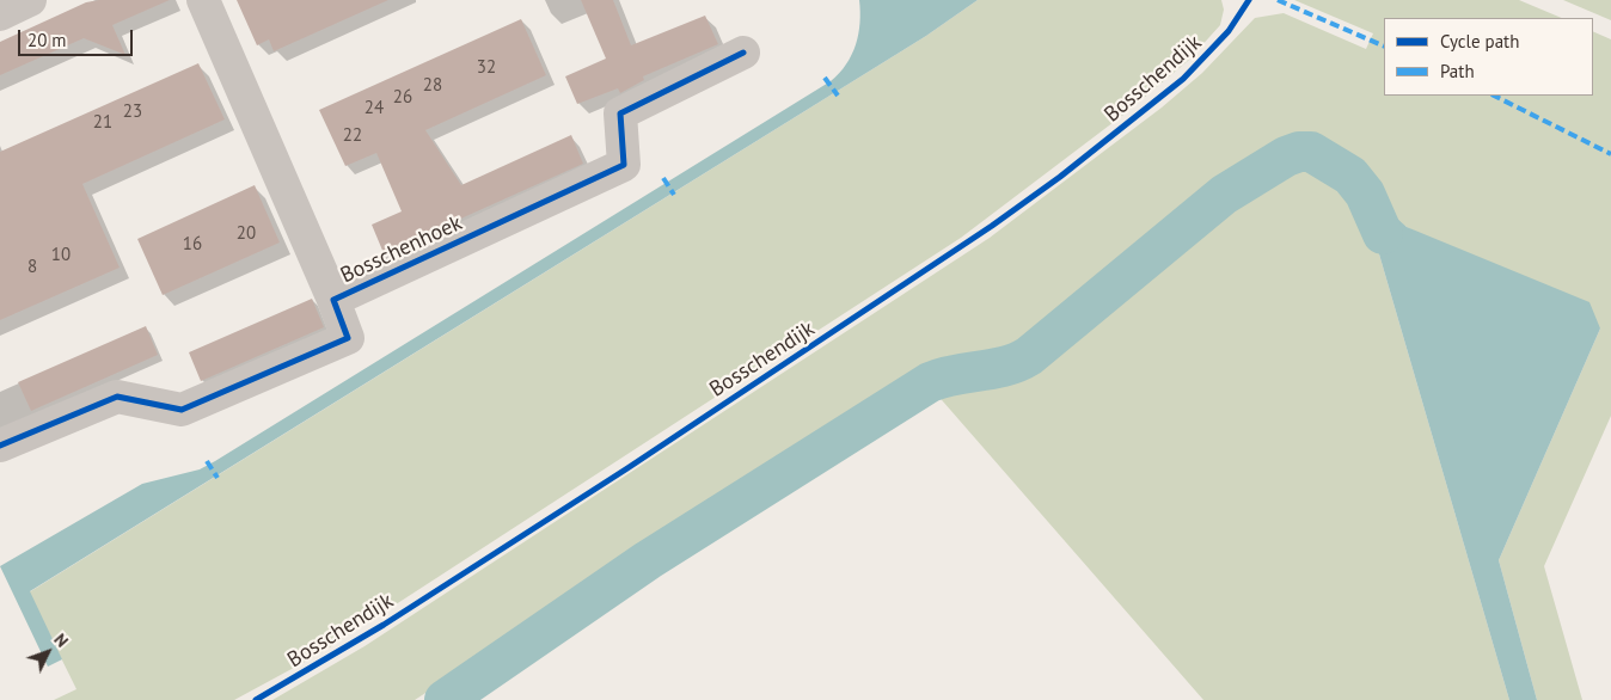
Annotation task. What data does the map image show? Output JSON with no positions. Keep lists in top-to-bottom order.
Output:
{
  "streets": {
    "street": ["Bosschenhoek"],
    "cycle path": ["Bosschendijk"]
  },
  "house_numbers": [
    "32",
    "28",
    "26",
    "24",
    "23",
    "21",
    "22",
    "20",
    "16",
    "10",
    "8"
  ],
  "legend": ["Cycle path", "Path"],
  "scale_bar": "20 m",
  "north": "top right"
}
